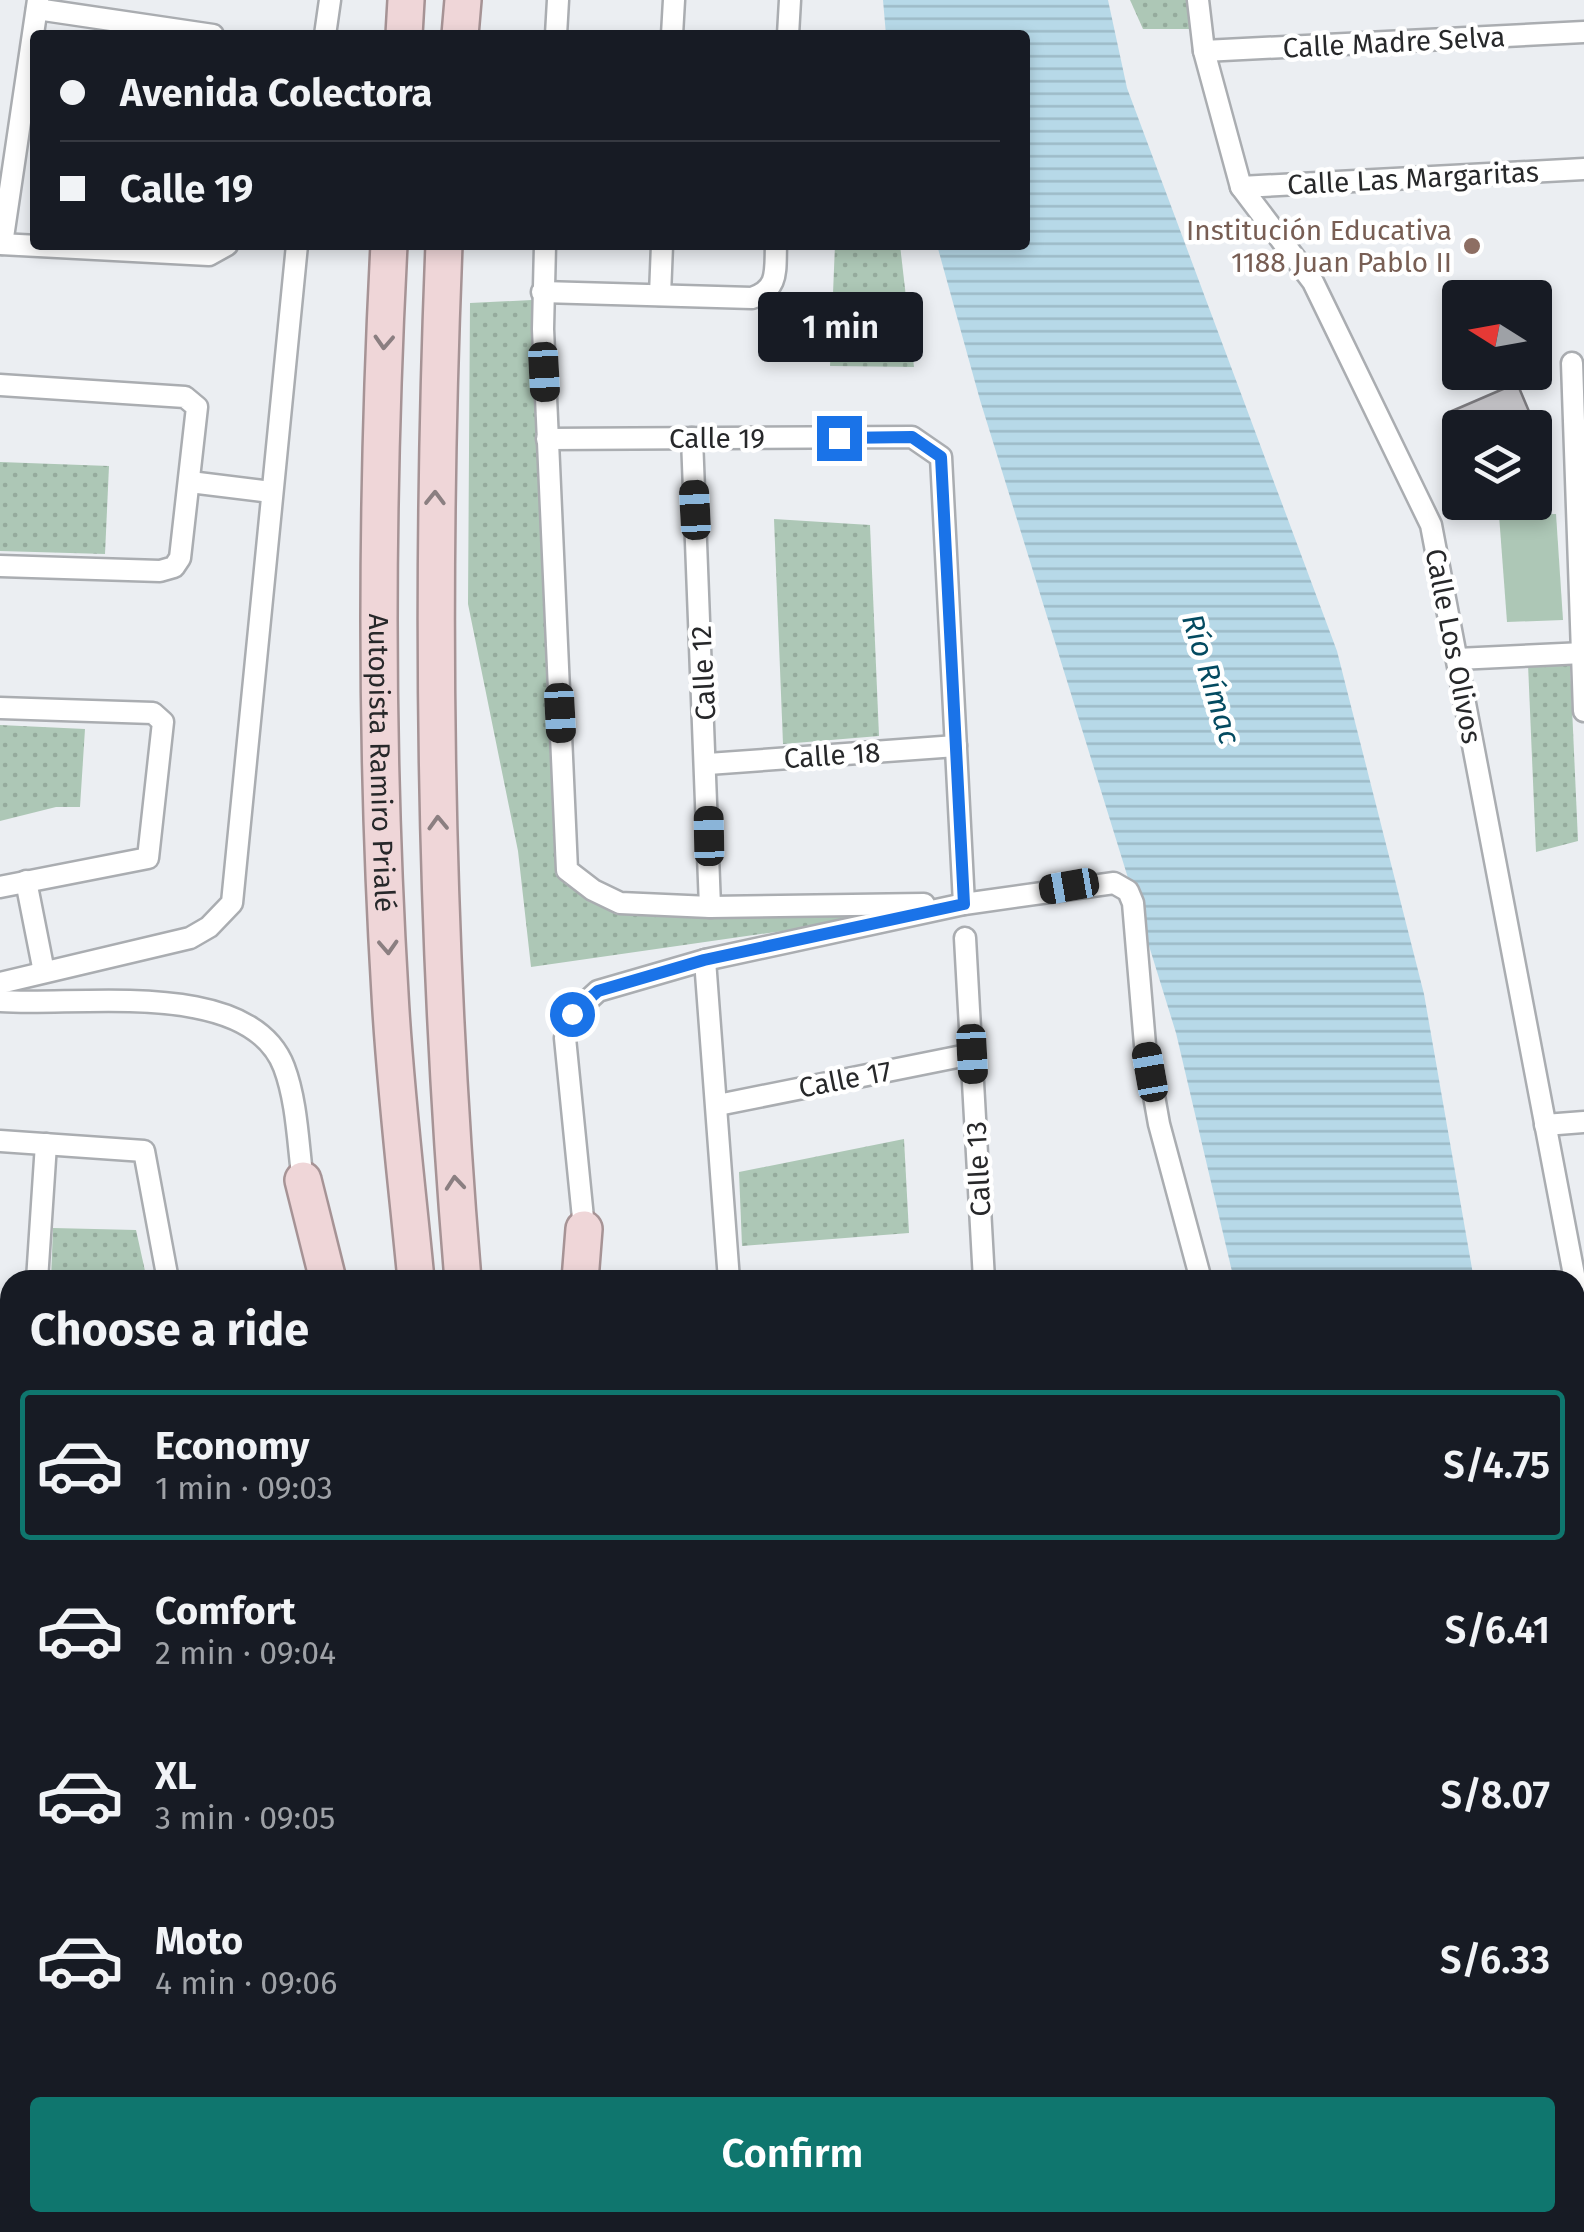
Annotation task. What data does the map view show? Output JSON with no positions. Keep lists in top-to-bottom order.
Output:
{
  "streets": {
    "highway": ["Autopista Ramiro Prialé"],
    "street": [
      "Calle Madre Selva",
      "Calle Las Margaritas",
      "Calle 19",
      "Calle Los Olivos",
      "Calle 12",
      "Calle 18",
      "Calle 17",
      "Calle 13"
    ]
  },
  "crossings": [
    ["Calle Madre Selva", "Calle Los Olivos"],
    ["Calle Las Margaritas", "Calle Los Olivos"],
    ["Calle 19", "Calle 12"],
    ["Calle 19", "Calle 18"],
    ["Calle 12", "Calle 18"],
    ["Calle 17", "Calle 13"]
  ],
  "water": ["Río Rímac"],
  "places": ["Institución Educativa 1188 Juan Pablo II"],
  "north": "left",
  "page": {
    "banner": ["Avenida Colectora", "Calle 19"],
    "bubble": "1 min",
    "heading": "Choose a ride",
    "list": [
      {
        "name": "Economy",
        "note": "1 min · 09:03",
        "value": "S/4.75"
      },
      {
        "name": "Comfort",
        "note": "2 min · 09:04",
        "value": "S/6.41"
      },
      {
        "name": "XL",
        "note": "3 min · 09:05",
        "value": "S/8.07"
      },
      {
        "name": "Moto",
        "note": "4 min · 09:06",
        "value": "S/6.33"
      }
    ],
    "buttons": "Confirm"
  }
}
